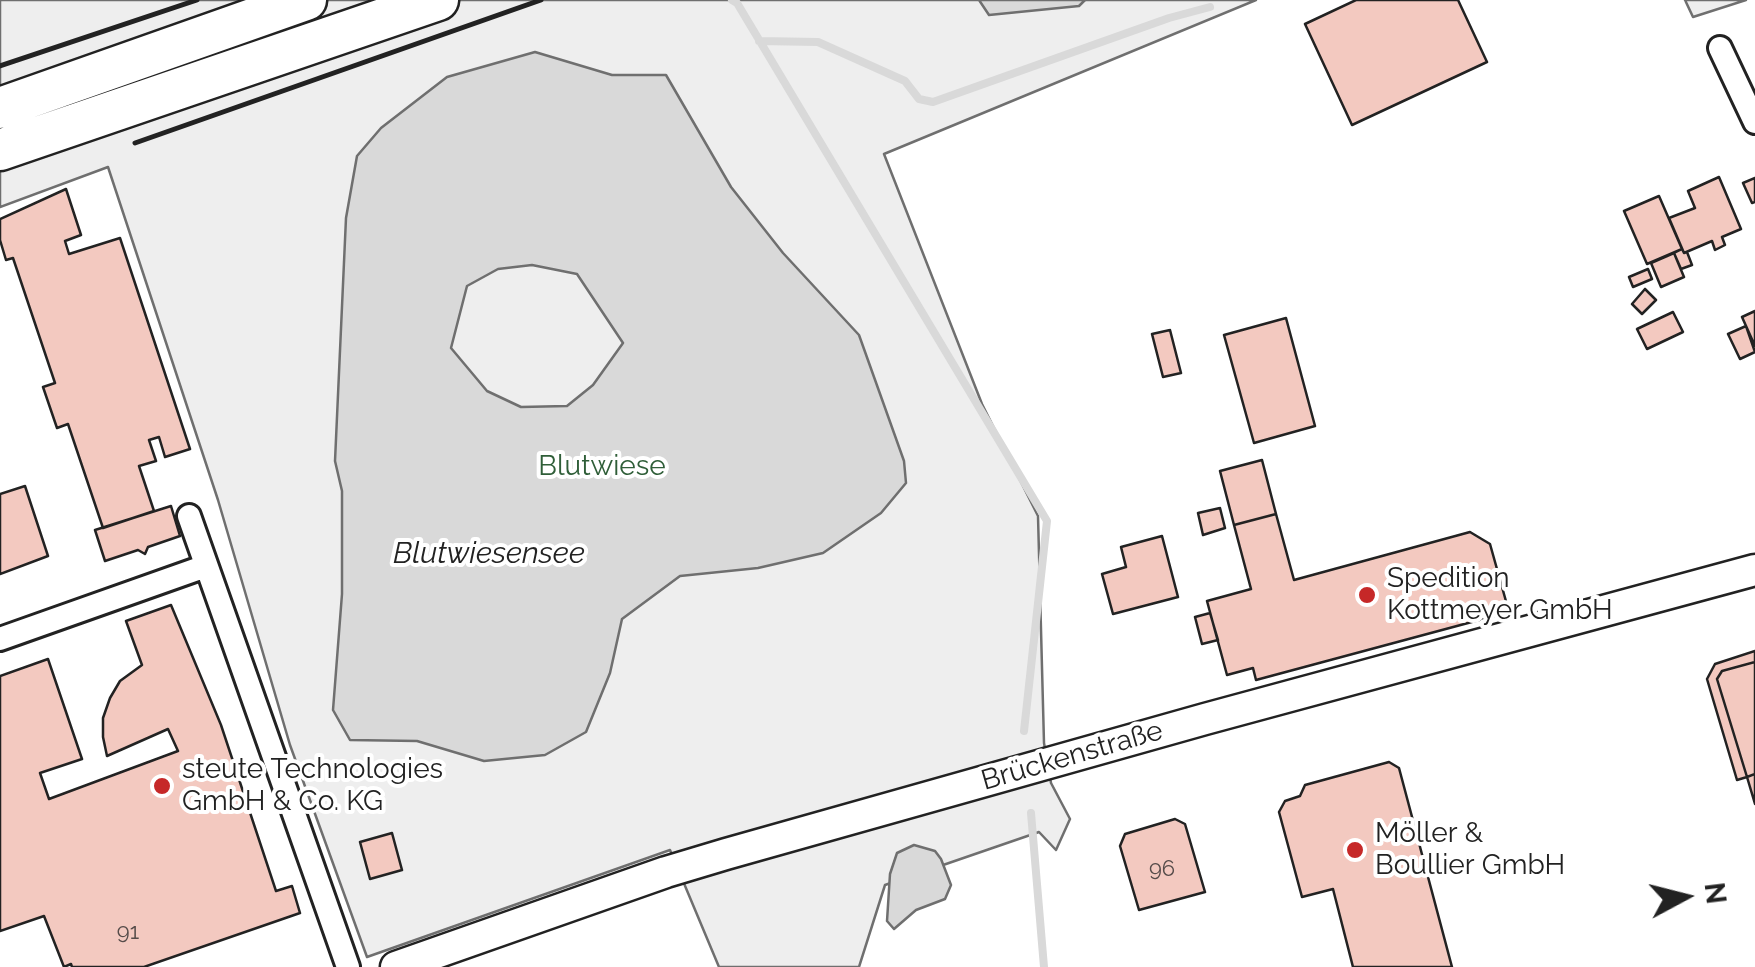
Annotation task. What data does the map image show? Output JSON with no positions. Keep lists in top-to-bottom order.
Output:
{
  "streets": {
    "main road": ["Brückenstraße"]
  },
  "water": ["Blutwiesensee"],
  "parks": ["Blutwiese"],
  "places": ["Spedition Kottmeyer GmbH", "steute Technologies GmbH & Co. KG", "Möller & Boullier GmbH"],
  "house_numbers": ["96", "91"],
  "north": "right"
}
